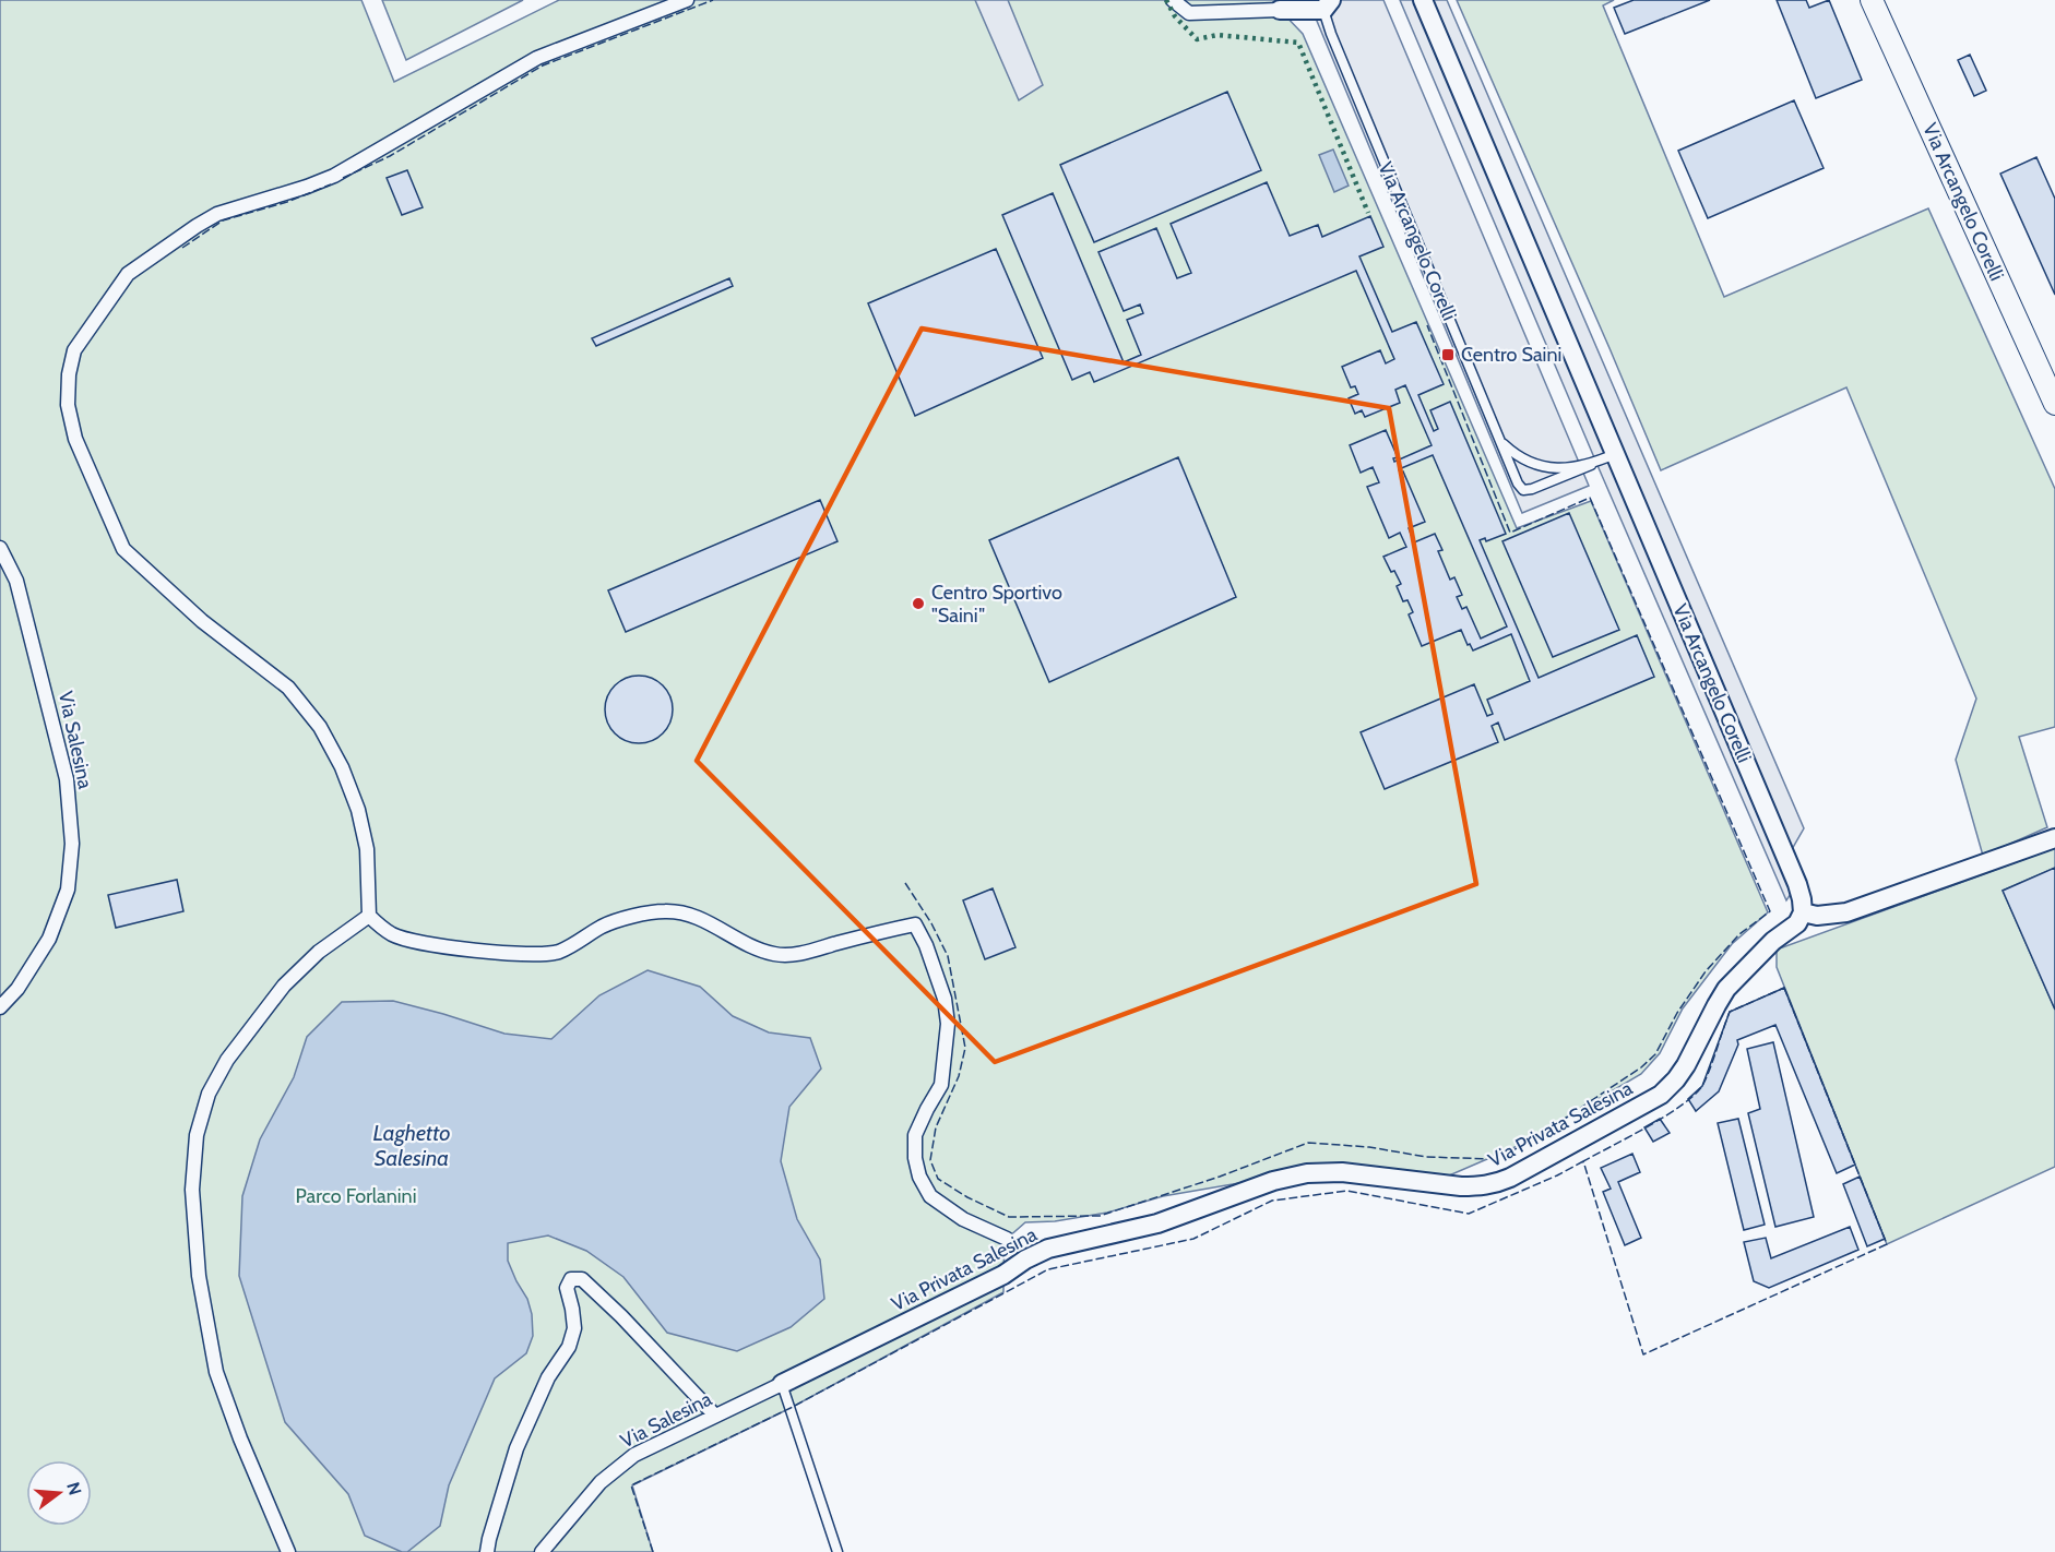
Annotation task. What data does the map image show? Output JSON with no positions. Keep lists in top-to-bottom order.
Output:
{
  "streets": {
    "street": ["Via Arcangelo Corelli", "Via Salesina", "Via Privata Salesina"]
  },
  "crossings": [
    ["Via Arcangelo Corelli", "Via Privata Salesina"],
    ["Via Salesina", "Via Privata Salesina"]
  ],
  "water": ["Laghetto Salesina"],
  "parks": ["Parco Forlanini"],
  "places": {
    "transit": ["Centro Saini"],
    "other": ["Centro Sportivo \"Saini\""]
  },
  "north": "right"
}
